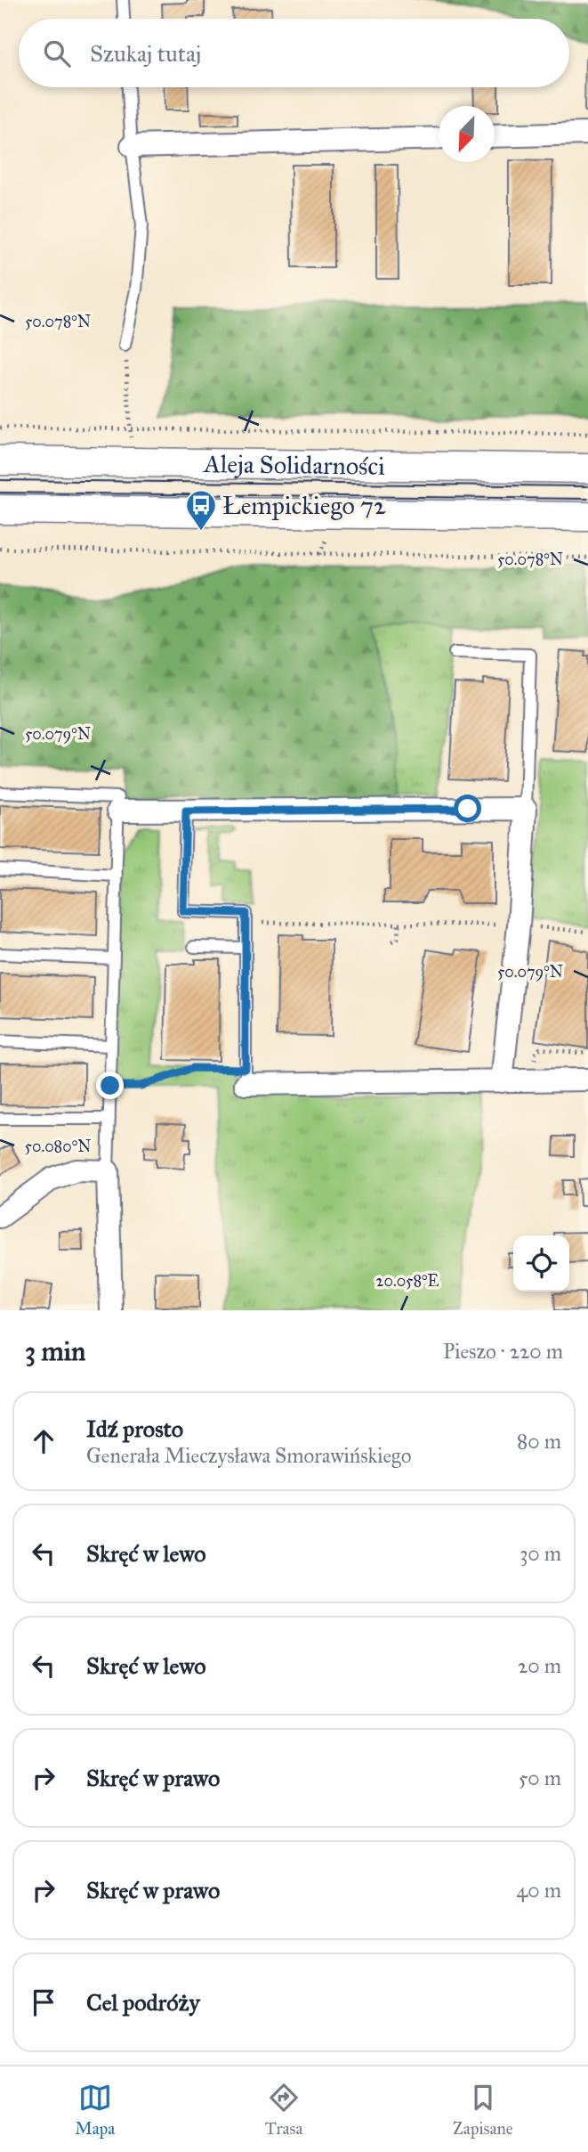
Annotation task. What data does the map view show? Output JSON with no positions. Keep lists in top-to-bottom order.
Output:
{
  "streets": {
    "street": ["Aleja Solidarności"]
  },
  "places": {
    "bus stop": ["Łempickiego 72"]
  },
  "north": "bottom left",
  "page": {
    "search": "Szukaj tutaj",
    "heading": ["3 min", "Pieszo · 220 m"],
    "list": [
      ["Idź prosto", "Generała Mieczysława Smorawińskiego", "80 m"],
      ["Skręć w lewo", "30 m"],
      ["Skręć w lewo", "20 m"],
      ["Skręć w prawo", "50 m"],
      ["Skręć w prawo", "40 m"],
      "Cel podróży"
    ],
    "nav": ["Mapa", "Trasa", "Zapisane"]
  },
  "coordinates": [
    "50.078°N",
    "50.079°N",
    "50.080°N",
    "20.058°E"
  ]
}
